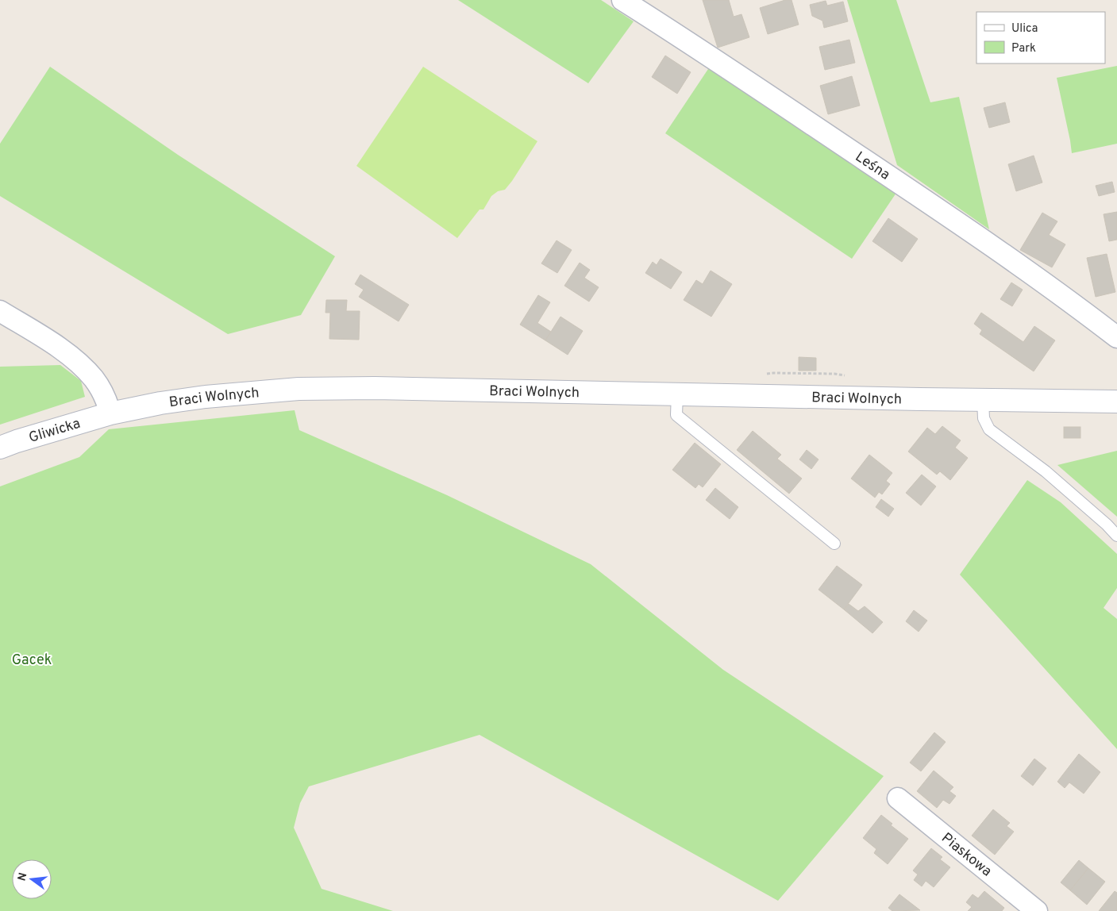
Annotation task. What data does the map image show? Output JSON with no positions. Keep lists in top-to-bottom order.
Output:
{
  "streets": {
    "main road": ["Braci Wolnych", "Gliwicka"],
    "street": ["Leśna", "Piaskowa"]
  },
  "crossings": [
    ["Braci Wolnych", "Gliwicka"]
  ],
  "parks": ["Gacek"],
  "legend": ["Ulica", "Park"],
  "north": "left"
}
